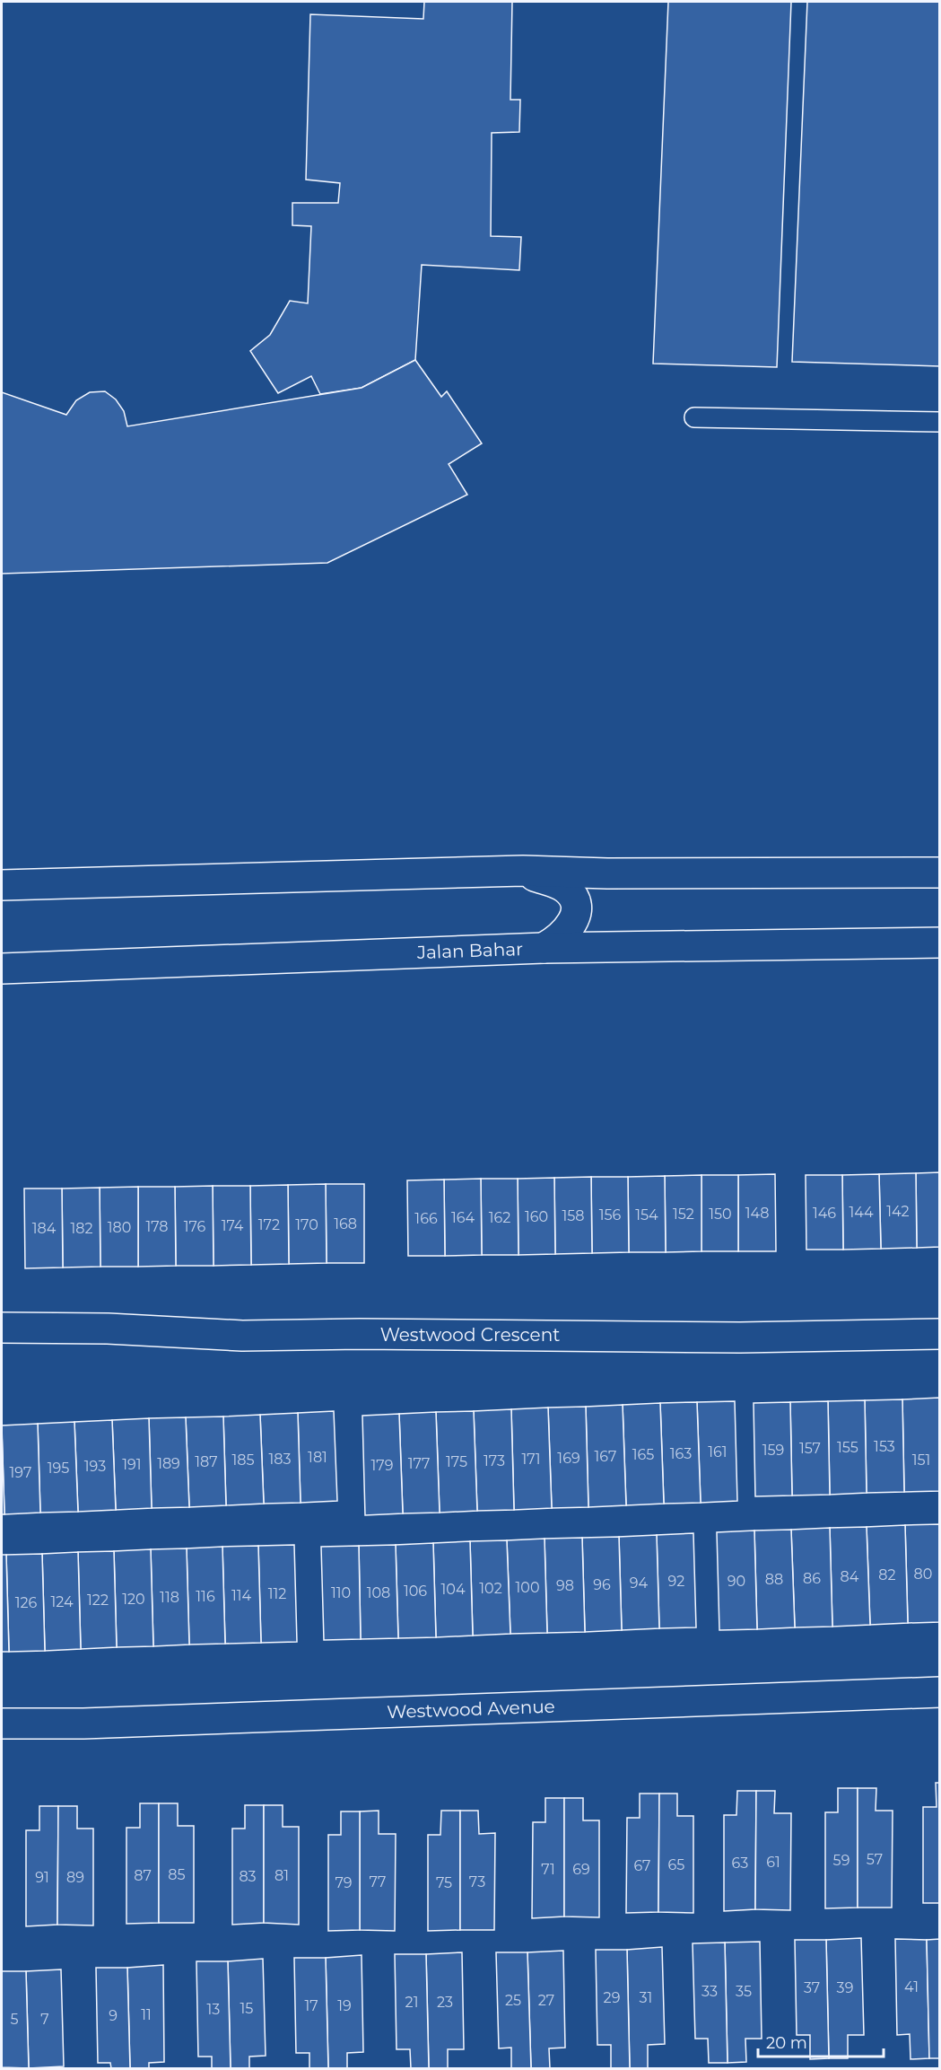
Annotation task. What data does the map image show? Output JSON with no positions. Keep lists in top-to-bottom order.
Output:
{
  "streets": {
    "main road": ["Jalan Bahar", "Westwood Crescent", "Westwood Avenue"]
  },
  "house_numbers": [
    "142",
    "144",
    "148",
    "146",
    "152",
    "150",
    "156",
    "154",
    "158",
    "160",
    "164",
    "162",
    "166",
    "168",
    "172",
    "170",
    "174",
    "178",
    "176",
    "180",
    "184",
    "182",
    "153",
    "155",
    "157",
    "159",
    "161",
    "163",
    "165",
    "167",
    "181",
    "169",
    "183",
    "171",
    "185",
    "151",
    "173",
    "187",
    "175",
    "189",
    "177",
    "191",
    "179",
    "193",
    "195",
    "197",
    "80",
    "82",
    "84",
    "86",
    "88",
    "92",
    "90",
    "94",
    "96",
    "98",
    "100",
    "102",
    "104",
    "106",
    "110",
    "108",
    "112",
    "114",
    "116",
    "118",
    "120",
    "122",
    "124",
    "126",
    "57",
    "59",
    "61",
    "63",
    "65",
    "67",
    "71",
    "69",
    "85",
    "87",
    "81",
    "83",
    "91",
    "89",
    "77",
    "73",
    "79",
    "75",
    "41",
    "37",
    "39",
    "33",
    "35",
    "29",
    "31",
    "25",
    "27",
    "21",
    "23",
    "17",
    "19",
    "15",
    "13",
    "11",
    "9",
    "5",
    "7"
  ],
  "scale_bar": "20 m"
}
